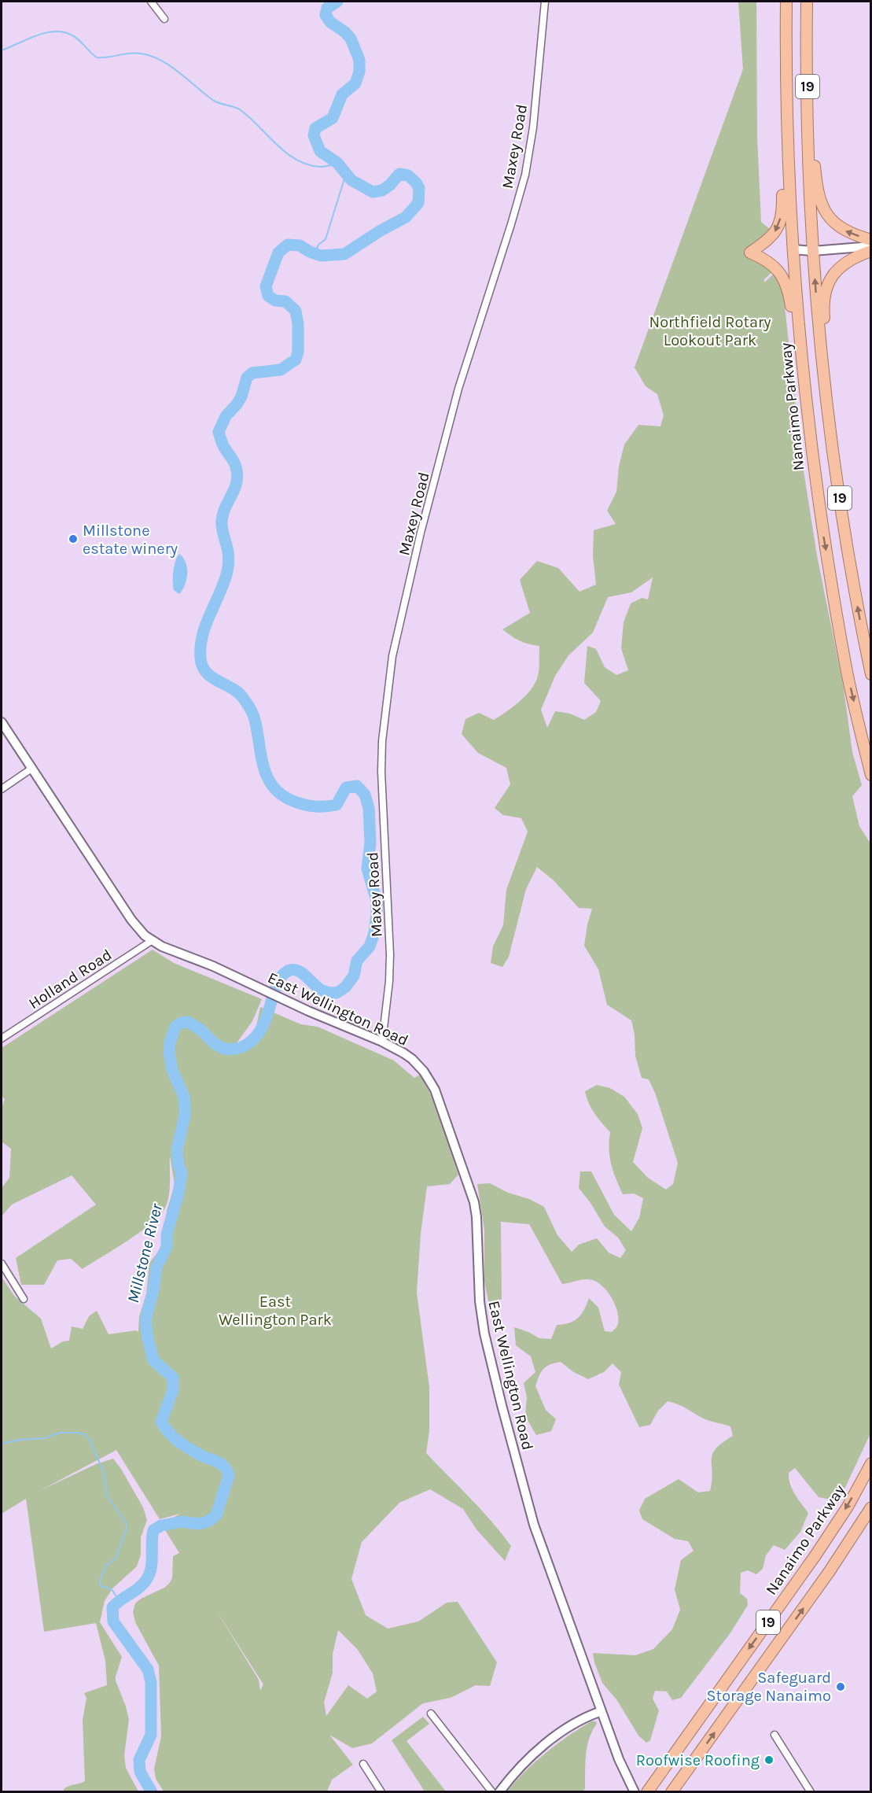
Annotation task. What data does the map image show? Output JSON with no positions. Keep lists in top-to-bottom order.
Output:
{
  "streets": {
    "highway": ["19", "Nanaimo Parkway"],
    "street": ["Maxey Road", "Holland Road", "East Wellington Road"]
  },
  "crossings": [
    ["Maxey Road", "East Wellington Road"],
    ["Holland Road", "East Wellington Road"]
  ],
  "water": ["Millstone River"],
  "parks": ["Northfield Rotary Lookout Park", "East Wellington Park"],
  "places": ["Millstone estate winery", "Safeguard Storage Nanaimo", "Roofwise Roofing"]
}
